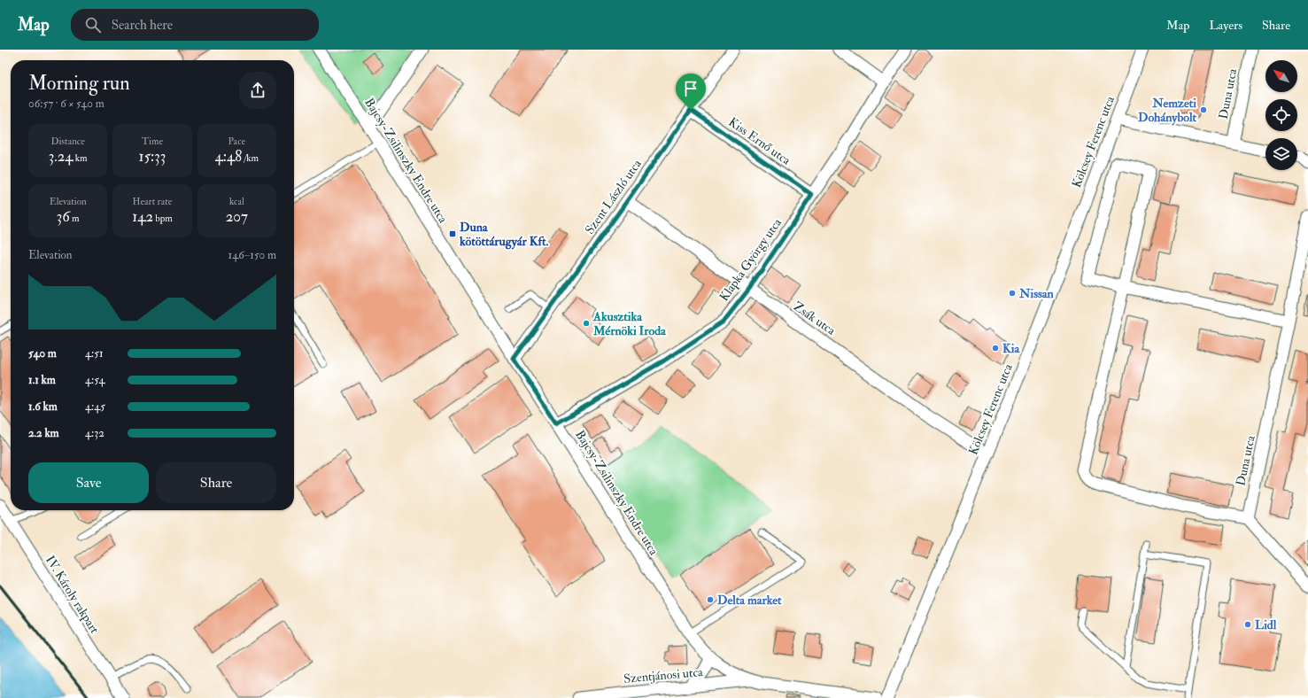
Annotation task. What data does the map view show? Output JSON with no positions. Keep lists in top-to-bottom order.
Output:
{
  "streets": {
    "street": [
      "Duna utca",
      "Kiss Ernő utca",
      "Kölcsey Ferenc utca",
      "Bajcsy-Zsilinszky Endre utca",
      "Szent László utca",
      "Klapka György utca",
      "Zsák utca",
      "IV. Károly rakpart",
      "Szentjánosi utca"
    ]
  },
  "crossings": [
    ["Kiss Ernő utca", "Szent László utca"],
    ["Kiss Ernő utca", "Klapka György utca"],
    ["Kölcsey Ferenc utca", "Zsák utca"],
    ["Bajcsy-Zsilinszky Endre utca", "Szent László utca"],
    ["Bajcsy-Zsilinszky Endre utca", "Klapka György utca"],
    ["Bajcsy-Zsilinszky Endre utca", "Szentjánosi utca"],
    ["Szent László utca", "Zsák utca"],
    ["Klapka György utca", "Zsák utca"]
  ],
  "places": {
    "other": [
      "Nemzeti Dohánybolt",
      "Nissan",
      "Akusztika Mérnöki Iroda",
      "Kia",
      "Delta market",
      "Lidl"
    ],
    "transit": ["Duna kötöttárugyár Kft."]
  },
  "north": "top left",
  "page": {
    "header": "Map",
    "search": "Search here",
    "nav": ["Map", "Layers", "Share"],
    "heading": ["Morning run", "06:57 · 6 × 540 m"],
    "stats": [
      ["Distance", "3.24 km"],
      ["Time", "15:33"],
      ["Pace", "4:48 /km"],
      ["Elevation", "36 m"],
      ["Heart rate", "142 bpm"],
      ["kcal", "207"]
    ],
    "chart": ["Elevation", "146–150 m"],
    "list": [
      {
        "name": "540 m",
        "note": "4:51"
      },
      {
        "name": "1.1 km",
        "note": "4:54"
      },
      {
        "name": "1.6 km",
        "note": "4:45"
      },
      {
        "name": "2.2 km",
        "note": "4:32"
      }
    ],
    "buttons": ["Save", "Share"]
  }
}
